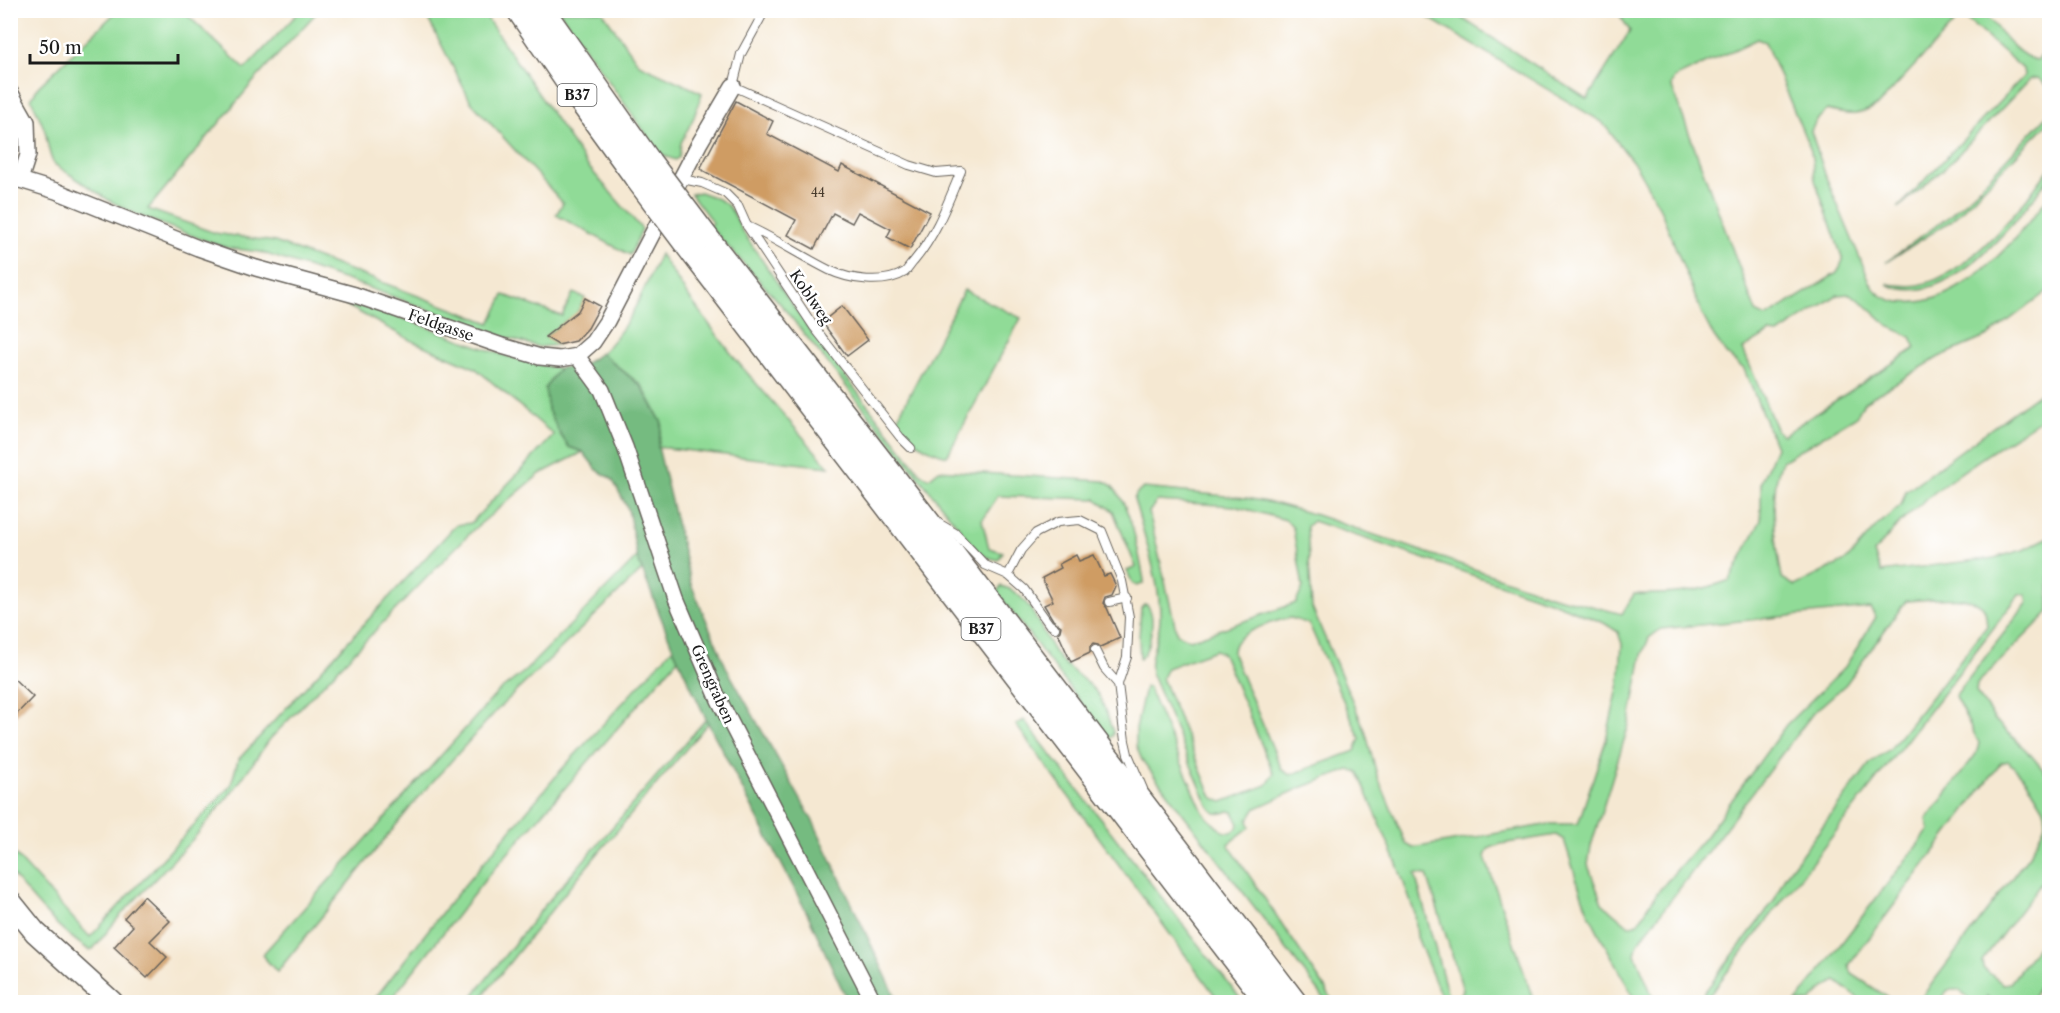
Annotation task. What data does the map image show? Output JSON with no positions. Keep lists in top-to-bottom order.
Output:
{
  "streets": {
    "main road": ["B37"],
    "street": ["Feldgasse", "Grengraben"],
    "lane": ["Koblweg"]
  },
  "crossings": [
    ["Feldgasse", "Grengraben"]
  ],
  "house_numbers": ["44"],
  "scale_bar": "50 m"
}
